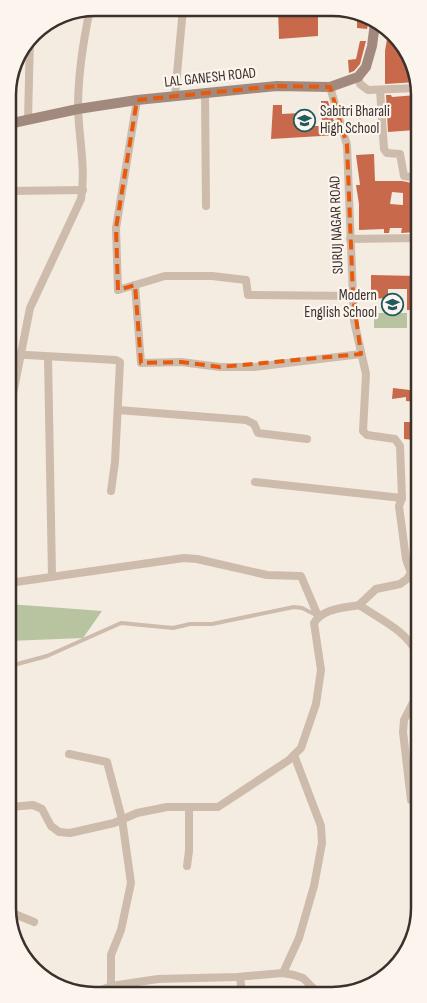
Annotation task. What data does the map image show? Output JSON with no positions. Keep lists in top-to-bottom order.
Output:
{
  "streets": {
    "main road": ["LAL GANESH ROAD"],
    "street": ["SURUJ NAGAR ROAD"]
  },
  "crossings": [
    ["LAL GANESH ROAD", "SURUJ NAGAR ROAD"]
  ],
  "places": {
    "school or university": ["Sabitri Bharali High School", "Modern English School"]
  }
}
